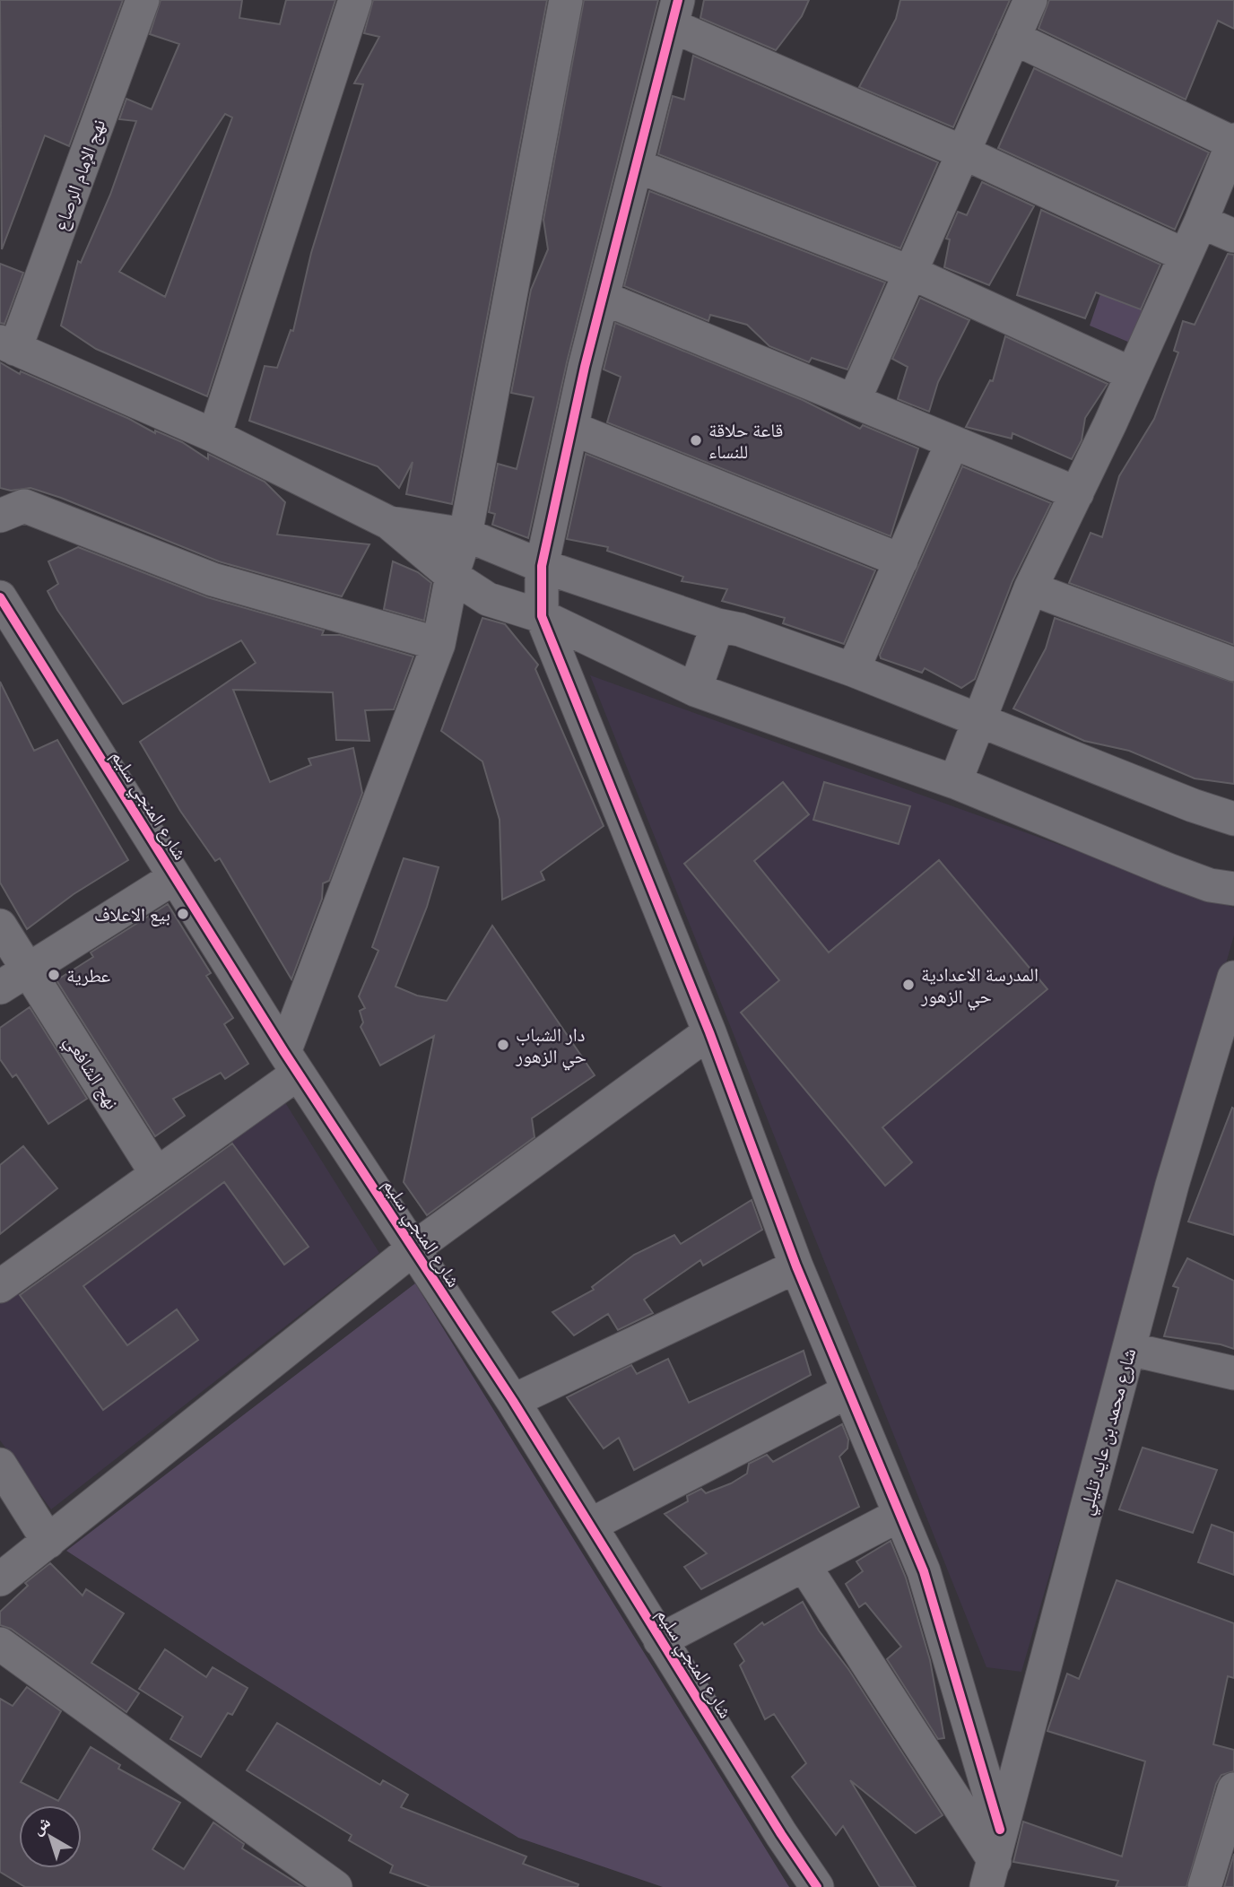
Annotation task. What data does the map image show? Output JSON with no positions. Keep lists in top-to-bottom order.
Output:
{
  "streets": {
    "street": [
      "نهج الإمام الرصاع",
      "شارع المنجي سليم",
      "نهج الشافعي",
      "شارع محمد بن عايد تليلي"
    ]
  },
  "places": [
    "قاعة حلاقة للنساء",
    "بيع الاعلاف",
    "عطرية",
    "المدرسة الاعدادية حي الزهور",
    "دار الشباب حي الزهور"
  ],
  "north": "top left"
}
